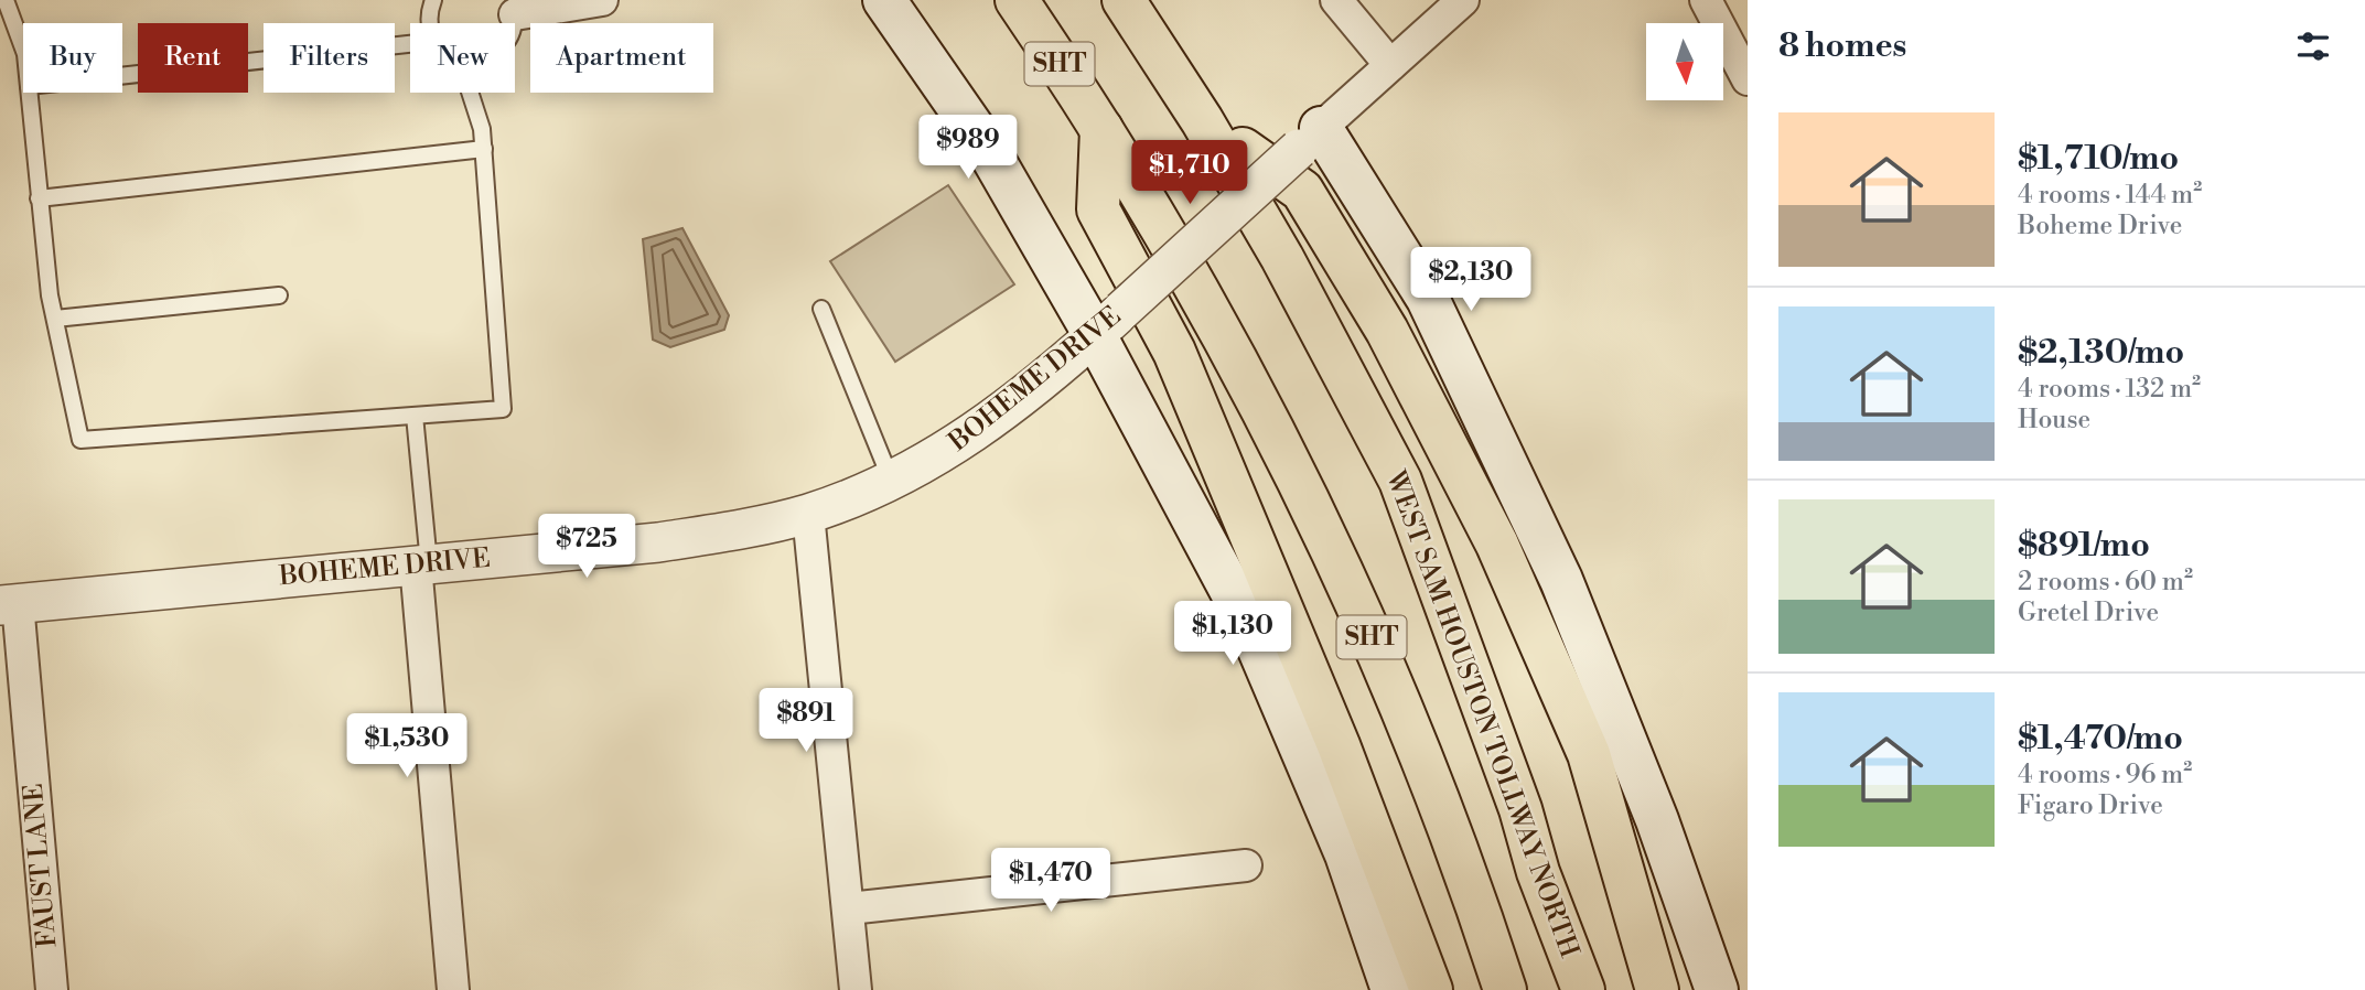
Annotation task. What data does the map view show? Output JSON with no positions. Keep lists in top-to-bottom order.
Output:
{
  "streets": {
    "highway": ["SHT", "WEST SAM HOUSTON TOLLWAY NORTH"],
    "street": ["BOHEME DRIVE", "FAUST LANE"]
  },
  "crossings": [
    ["BOHEME DRIVE", "FAUST LANE"]
  ],
  "north": "bottom",
  "page": {
    "heading": "8 homes",
    "chip": [
      "Buy",
      "Rent",
      "Filters",
      "New",
      "Apartment"
    ],
    "list": [
      {
        "name": "$1,710/mo",
        "note": "4 rooms · 144 m² · Boheme Drive"
      },
      {
        "name": "$2,130/mo",
        "note": "4 rooms · 132 m² · House"
      },
      {
        "name": "$891/mo",
        "note": "2 rooms · 60 m² · Gretel Drive"
      },
      {
        "name": "$1,470/mo",
        "note": "4 rooms · 96 m² · Figaro Drive"
      }
    ],
    "price": [
      "$989",
      "$1,710",
      "$2,130",
      "$725",
      "$1,130",
      "$891",
      "$1,530",
      "$1,470"
    ]
  }
}
